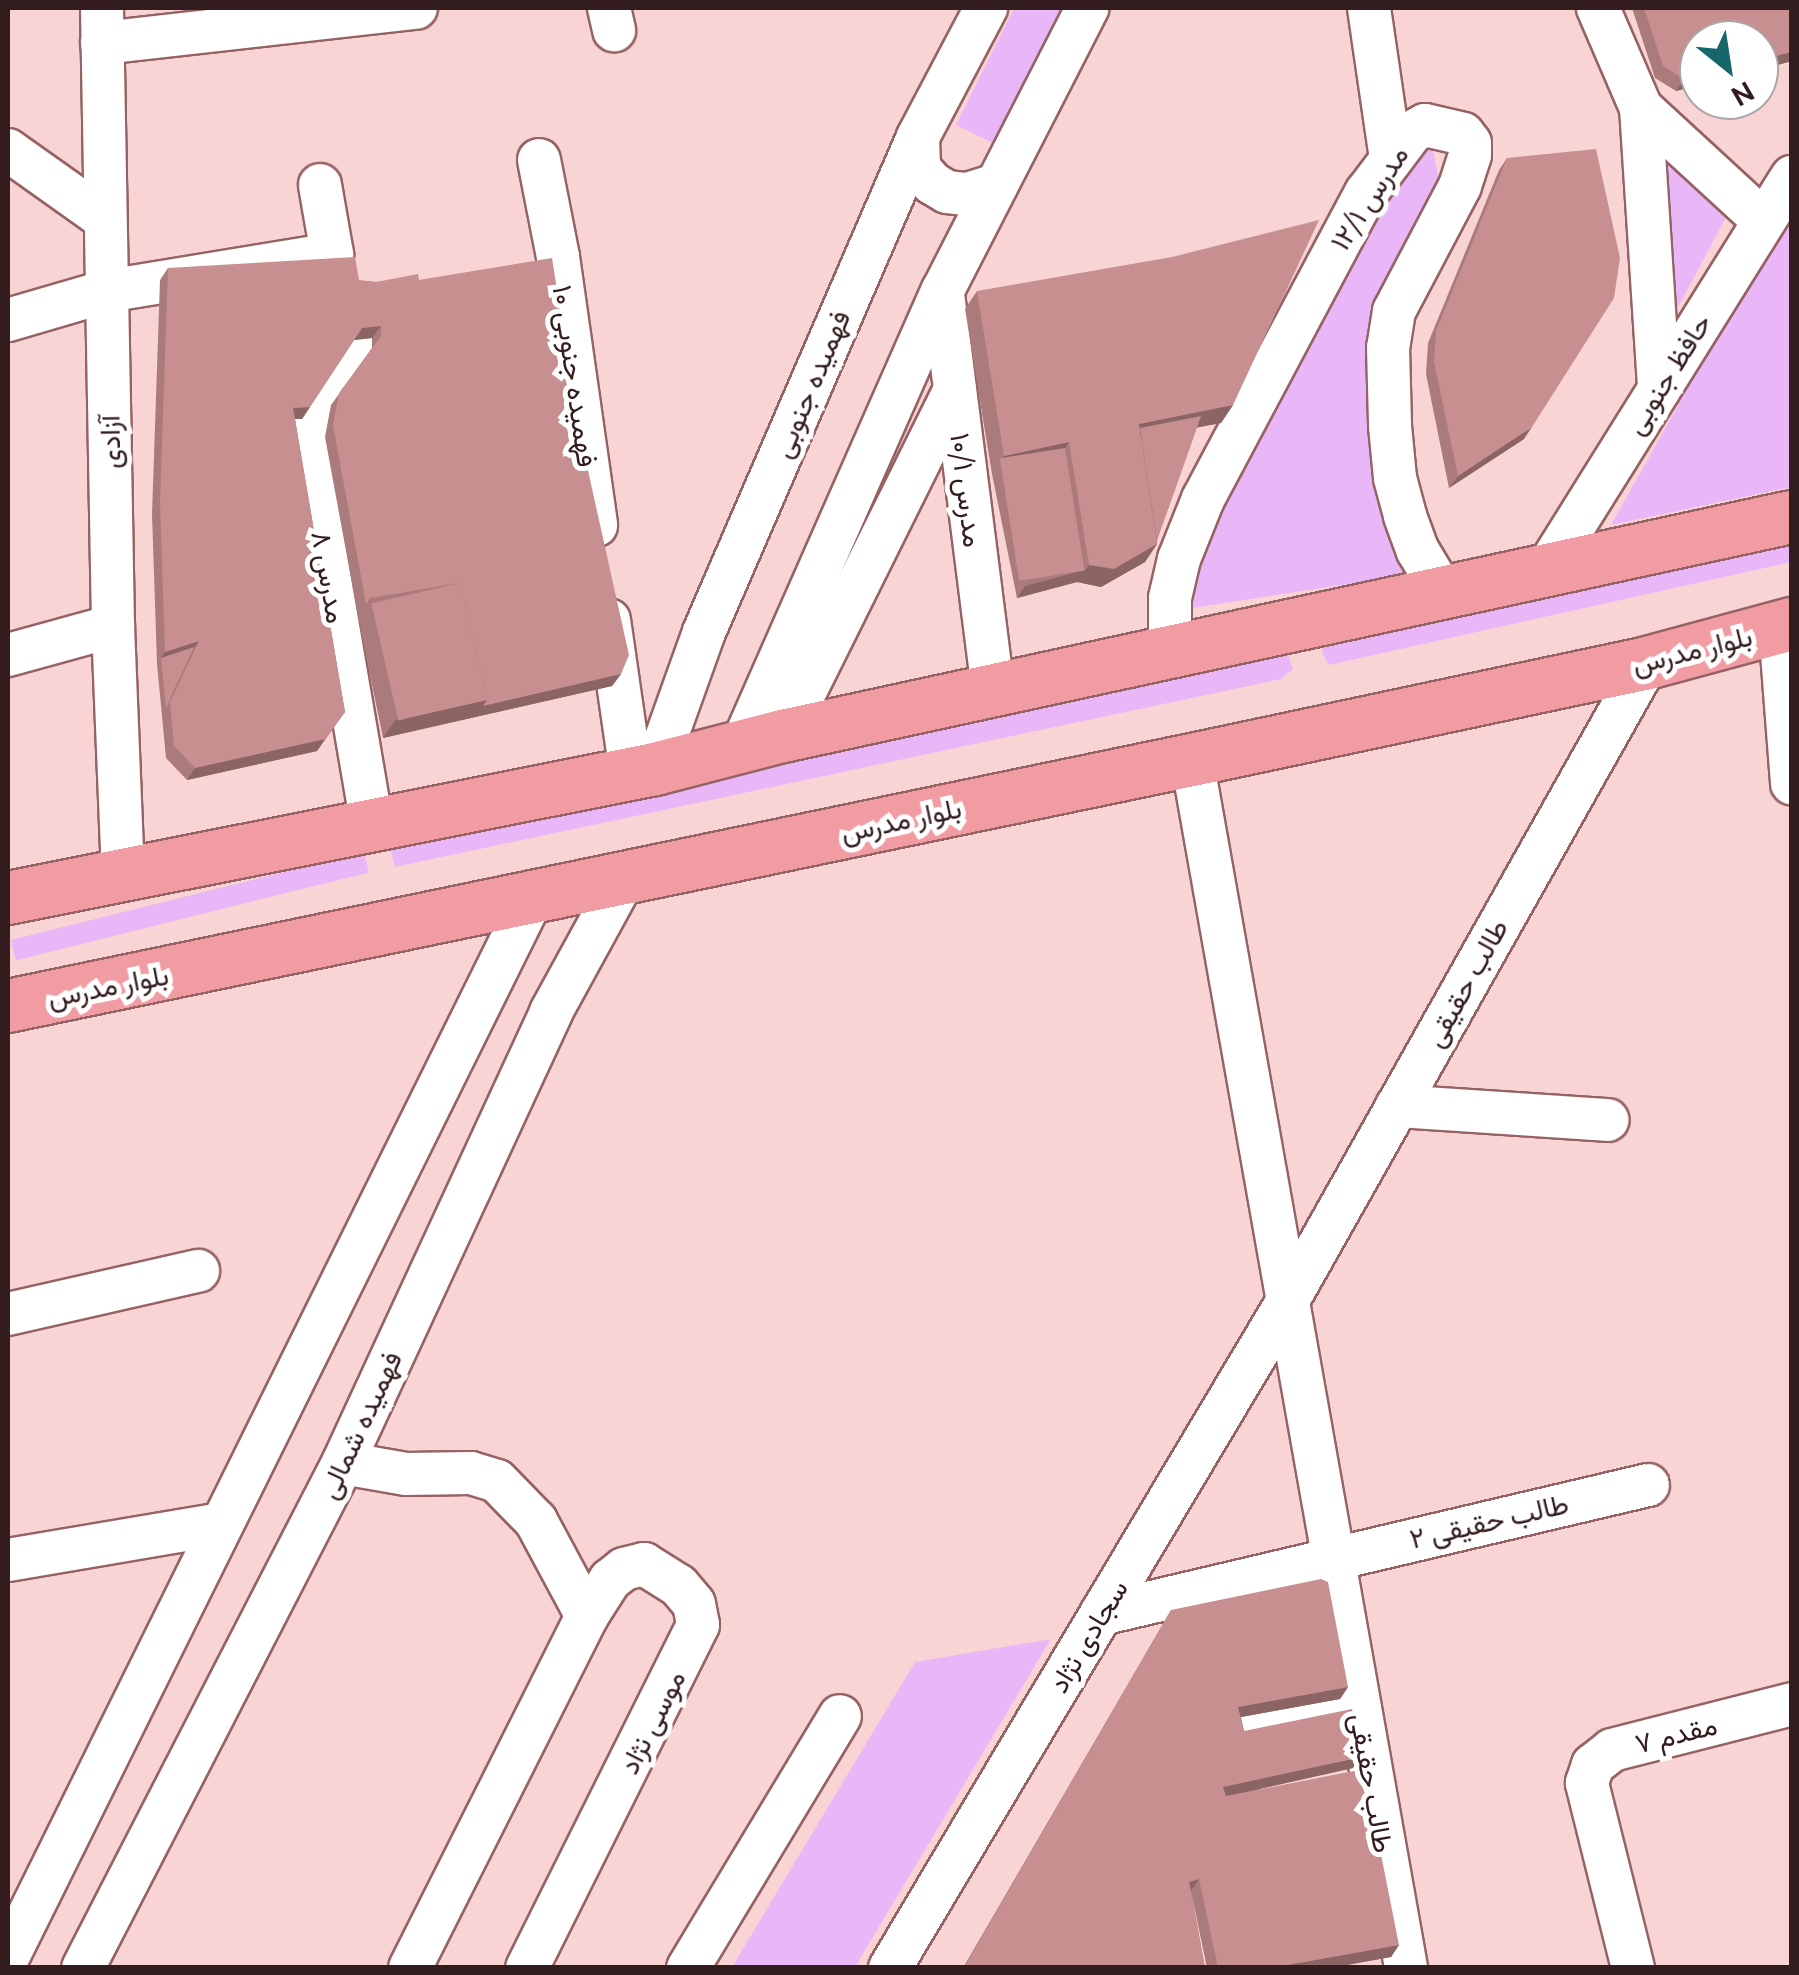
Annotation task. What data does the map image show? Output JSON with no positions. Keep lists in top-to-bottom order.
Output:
{
  "streets": {
    "main road": ["بلوار مدرس"],
    "street": [
      "مدرس ۱۲/۱",
      "حافظ جنوبی",
      "فهمیده جنوبی ۱۰",
      "فهمیده جنوبی",
      "آزادی",
      "مدرس ۱۰/۱",
      "مدرس ۸",
      "طالب حقیقی",
      "فهمیده شمالی",
      "طالب حقیقی ۲",
      "سجادی نژاد",
      "موسی نژاد",
      "مقدم ۷"
    ]
  },
  "crossings": [
    ["فهمیده جنوبی ۱۰", "فهمیده جنوبی"],
    ["بلوار مدرس", "طالب حقیقی"],
    ["بلوار مدرس", "فهمیده شمالی"],
    ["طالب حقیقی", "طالب حقیقی ۲"],
    ["طالب حقیقی", "سجادی نژاد"],
    ["طالب حقیقی ۲", "سجادی نژاد"]
  ],
  "north": "bottom right"
}
